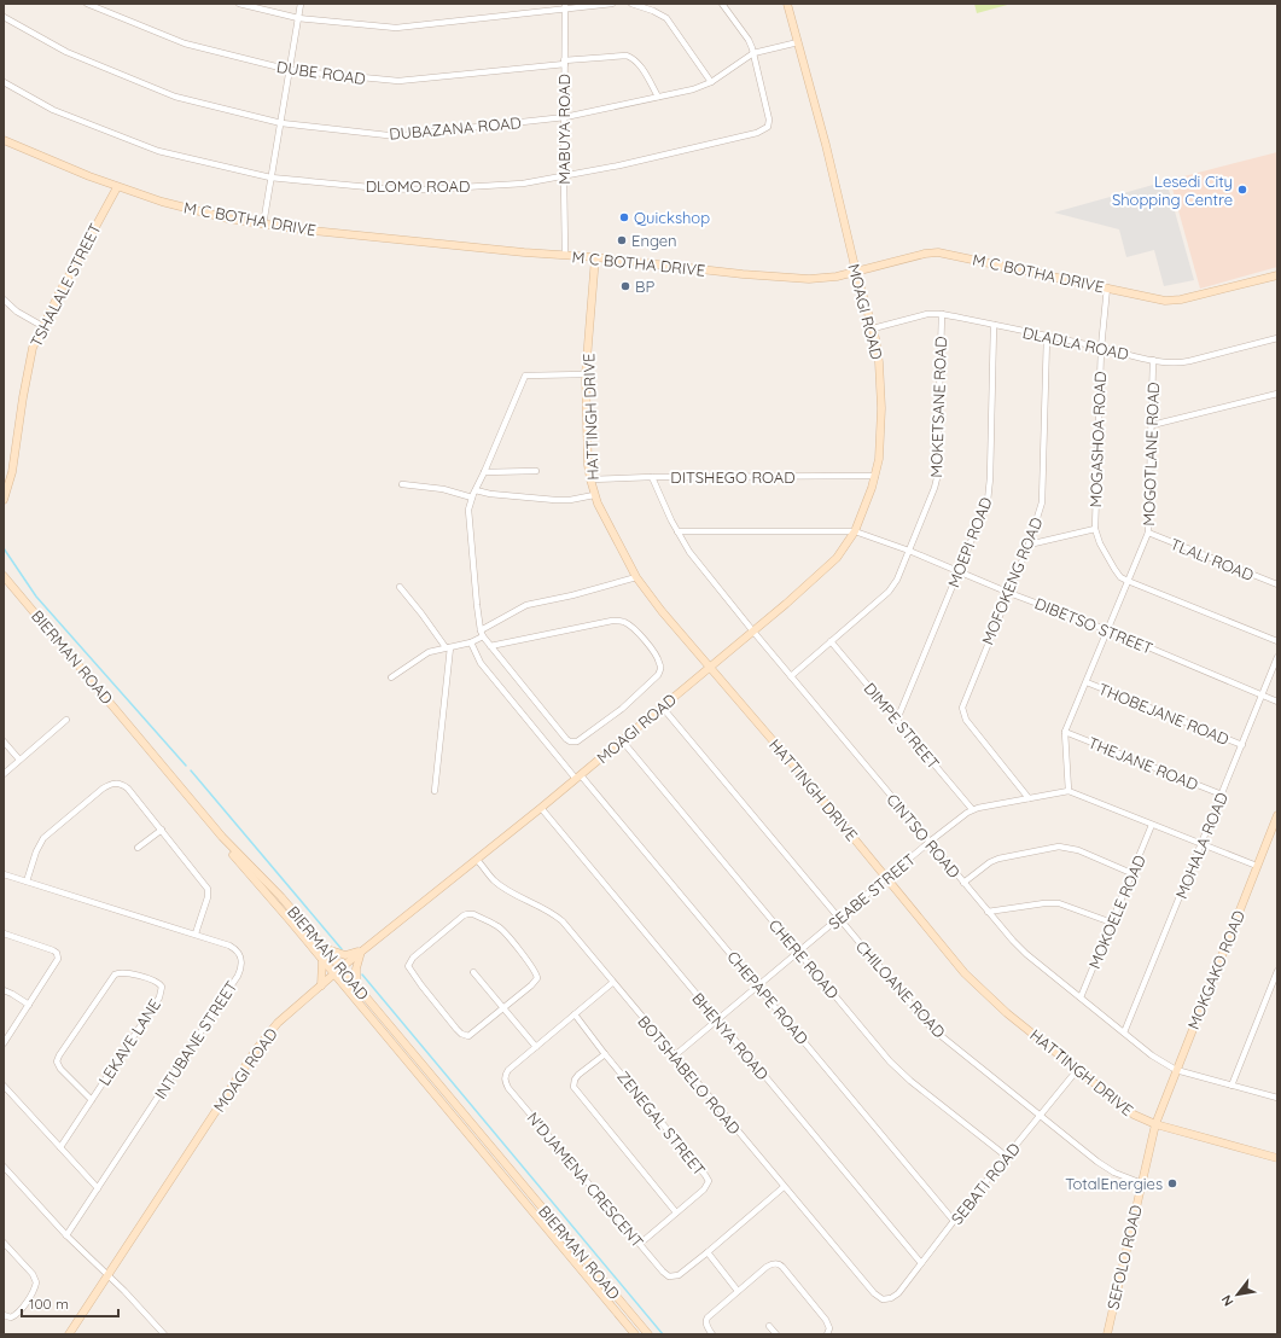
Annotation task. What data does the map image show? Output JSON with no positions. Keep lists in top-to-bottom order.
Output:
{
  "streets": {
    "street": [
      "DUBE ROAD",
      "DUBAZANA ROAD",
      "MABUYA ROAD",
      "DLOMO ROAD",
      "M C BOTHA DRIVE",
      "TSHALALE STREET",
      "MOAGI ROAD",
      "DLADLA ROAD",
      "MOKETSANE ROAD",
      "HATTINGH DRIVE",
      "MOGASHOA ROAD",
      "MOGOTLANE ROAD",
      "DITSHEGO ROAD",
      "MOEPI ROAD",
      "TLALI ROAD",
      "MOFOKENG ROAD",
      "DIBETSO STREET",
      "BIERMAN ROAD",
      "THOBEJANE ROAD",
      "DIMPE STREET",
      "THEJANE ROAD",
      "CINTSO ROAD",
      "MOHALA ROAD",
      "SEABE STREET",
      "MOKOELE ROAD",
      "CHERE ROAD",
      "MOKGAKO ROAD",
      "CHILOANE ROAD",
      "CHEPAPE ROAD",
      "BHENYA ROAD",
      "INTUBANE STREET",
      "LEKAVE LANE",
      "BOTSHABELO ROAD",
      "ZENEGAL STREET",
      "N'DJAMENA CRESCENT",
      "SEBATI ROAD",
      "SEFOLO ROAD"
    ]
  },
  "crossings": [
    ["DUBE ROAD", "DUBAZANA ROAD"],
    ["DUBE ROAD", "MABUYA ROAD"],
    ["DUBAZANA ROAD", "MABUYA ROAD"],
    ["DUBAZANA ROAD", "DLOMO ROAD"],
    ["DUBAZANA ROAD", "MOAGI ROAD"],
    ["MABUYA ROAD", "DLOMO ROAD"],
    ["MABUYA ROAD", "M C BOTHA DRIVE"],
    ["M C BOTHA DRIVE", "TSHALALE STREET"],
    ["M C BOTHA DRIVE", "MOAGI ROAD"],
    ["M C BOTHA DRIVE", "HATTINGH DRIVE"],
    ["M C BOTHA DRIVE", "MOGASHOA ROAD"],
    ["MOAGI ROAD", "DLADLA ROAD"],
    ["MOAGI ROAD", "HATTINGH DRIVE"],
    ["MOAGI ROAD", "DITSHEGO ROAD"],
    ["MOAGI ROAD", "DIBETSO STREET"],
    ["MOAGI ROAD", "BIERMAN ROAD"],
    ["MOAGI ROAD", "CINTSO ROAD"],
    ["MOAGI ROAD", "CHERE ROAD"],
    ["MOAGI ROAD", "CHILOANE ROAD"],
    ["MOAGI ROAD", "CHEPAPE ROAD"],
    ["MOAGI ROAD", "BHENYA ROAD"],
    ["MOAGI ROAD", "BOTSHABELO ROAD"],
    ["DLADLA ROAD", "MOKETSANE ROAD"],
    ["DLADLA ROAD", "MOGASHOA ROAD"],
    ["DLADLA ROAD", "MOGOTLANE ROAD"],
    ["DLADLA ROAD", "MOEPI ROAD"],
    ["DLADLA ROAD", "MOFOKENG ROAD"],
    ["MOKETSANE ROAD", "DIBETSO STREET"],
    ["MOKETSANE ROAD", "DIMPE STREET"],
    ["MOKETSANE ROAD", "CINTSO ROAD"],
    ["HATTINGH DRIVE", "DITSHEGO ROAD"],
    ["HATTINGH DRIVE", "SEABE STREET"],
    ["HATTINGH DRIVE", "MOKGAKO ROAD"],
    ["HATTINGH DRIVE", "SEBATI ROAD"],
    ["HATTINGH DRIVE", "SEFOLO ROAD"],
    ["MOGASHOA ROAD", "MOGOTLANE ROAD"],
    ["MOGOTLANE ROAD", "TLALI ROAD"],
    ["MOGOTLANE ROAD", "DIBETSO STREET"],
    ["MOGOTLANE ROAD", "THOBEJANE ROAD"],
    ["MOGOTLANE ROAD", "THEJANE ROAD"],
    ["MOGOTLANE ROAD", "SEABE STREET"],
    ["DITSHEGO ROAD", "CINTSO ROAD"],
    ["MOEPI ROAD", "DIBETSO STREET"],
    ["MOEPI ROAD", "DIMPE STREET"],
    ["MOFOKENG ROAD", "DIBETSO STREET"],
    ["MOFOKENG ROAD", "SEABE STREET"],
    ["DIBETSO STREET", "CINTSO ROAD"],
    ["DIBETSO STREET", "MOHALA ROAD"],
    ["THOBEJANE ROAD", "MOHALA ROAD"],
    ["DIMPE STREET", "SEABE STREET"],
    ["THEJANE ROAD", "MOHALA ROAD"],
    ["CINTSO ROAD", "MOHALA ROAD"],
    ["CINTSO ROAD", "SEABE STREET"],
    ["CINTSO ROAD", "MOKOELE ROAD"],
    ["CINTSO ROAD", "MOKGAKO ROAD"],
    ["MOHALA ROAD", "SEABE STREET"],
    ["SEABE STREET", "MOKOELE ROAD"],
    ["SEABE STREET", "CHERE ROAD"],
    ["SEABE STREET", "MOKGAKO ROAD"],
    ["SEABE STREET", "CHILOANE ROAD"],
    ["SEABE STREET", "CHEPAPE ROAD"],
    ["SEABE STREET", "BHENYA ROAD"],
    ["SEABE STREET", "BOTSHABELO ROAD"],
    ["CHERE ROAD", "SEBATI ROAD"],
    ["MOKGAKO ROAD", "SEFOLO ROAD"],
    ["CHILOANE ROAD", "SEBATI ROAD"],
    ["CHILOANE ROAD", "SEFOLO ROAD"],
    ["CHEPAPE ROAD", "SEBATI ROAD"],
    ["BHENYA ROAD", "SEBATI ROAD"],
    ["BOTSHABELO ROAD", "N'DJAMENA CRESCENT"],
    ["BOTSHABELO ROAD", "SEBATI ROAD"],
    ["ZENEGAL STREET", "N'DJAMENA CRESCENT"]
  ],
  "places": [
    "Lesedi City Shopping Centre",
    "Quickshop",
    "Engen",
    "BP",
    "TotalEnergies"
  ],
  "scale_bar": "100 m",
  "north": "bottom left"
}
